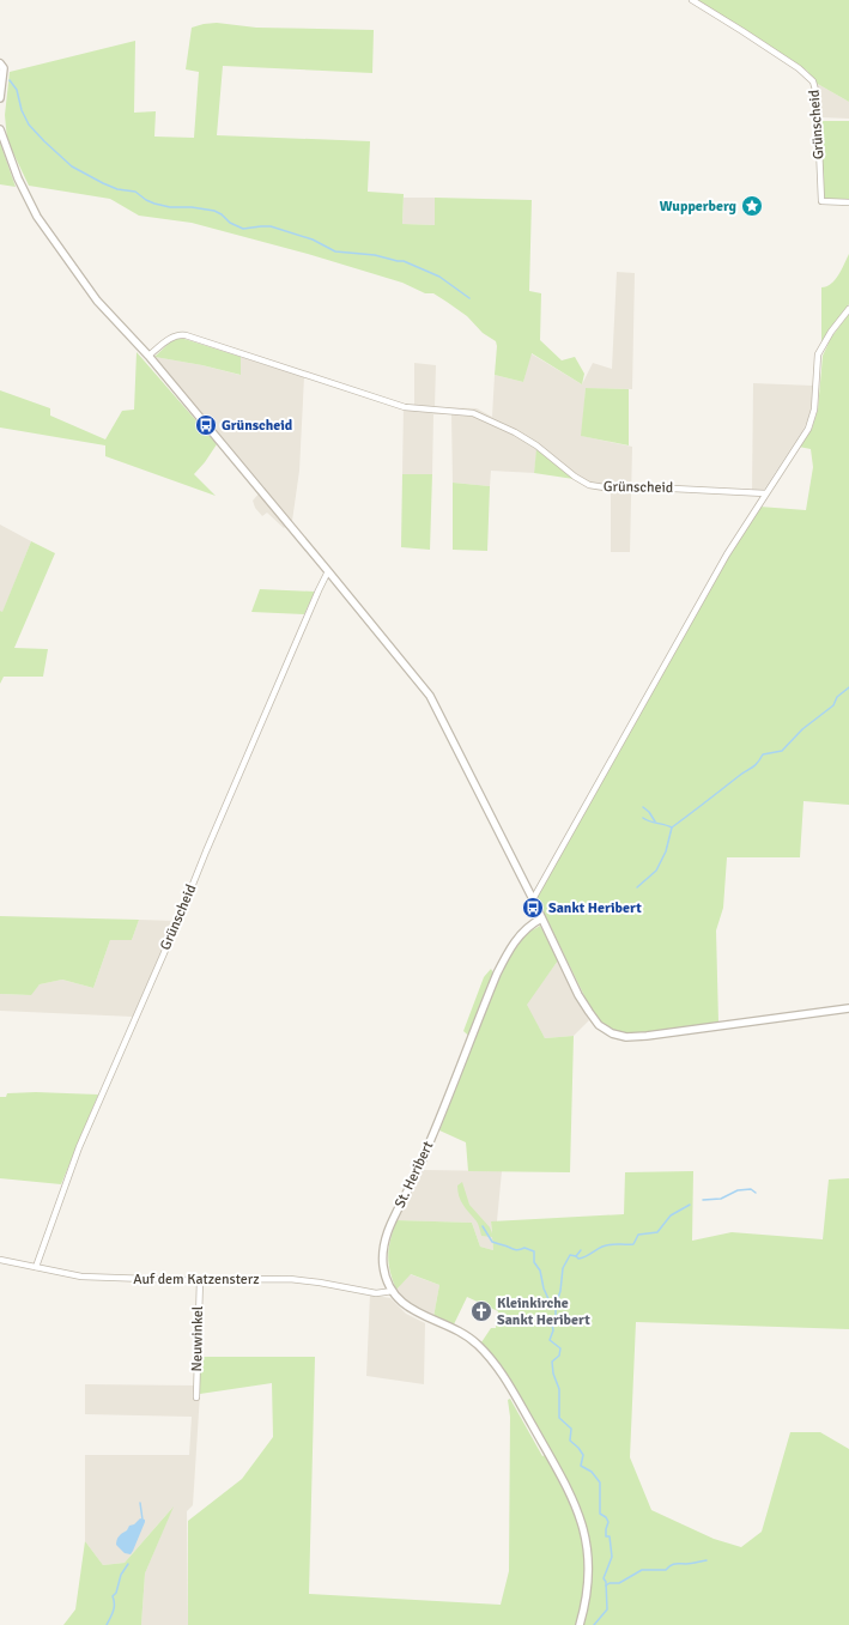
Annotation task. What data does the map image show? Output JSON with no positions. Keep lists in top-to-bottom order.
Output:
{
  "streets": {
    "street": [
      "Grünscheid",
      "St. Heribert",
      "Auf dem Katzensterz",
      "Neuwinkel"
    ]
  },
  "crossings": [
    ["Grünscheid", "Auf dem Katzensterz"],
    ["St. Heribert", "Auf dem Katzensterz"],
    ["Auf dem Katzensterz", "Neuwinkel"]
  ],
  "places": {
    "place": ["Wupperberg"],
    "bus stop": ["Grünscheid", "Sankt Heribert"],
    "church": ["Kleinkirche Sankt Heribert"]
  }
}
